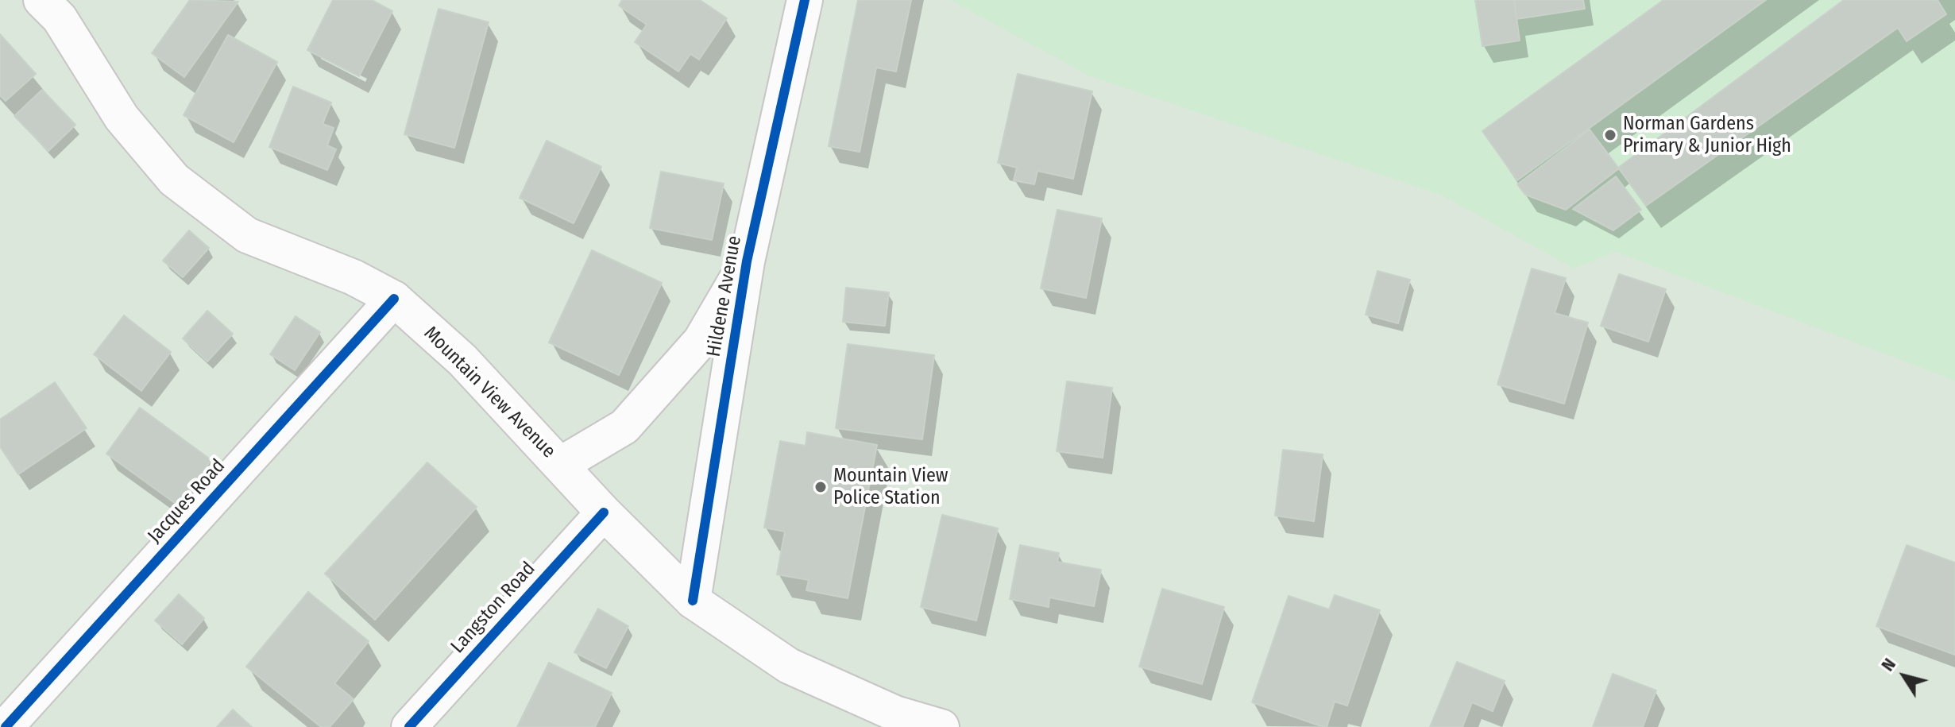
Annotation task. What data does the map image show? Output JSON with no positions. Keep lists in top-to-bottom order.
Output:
{
  "streets": {
    "street": [
      "Hildene Avenue",
      "Mountain View Avenue",
      "Jacques Road",
      "Langston Road"
    ]
  },
  "crossings": [
    ["Hildene Avenue", "Mountain View Avenue"],
    ["Mountain View Avenue", "Jacques Road"],
    ["Mountain View Avenue", "Langston Road"]
  ],
  "places": ["Norman Gardens Primary & Junior High", "Mountain View Police Station"],
  "north": "top left"
}
